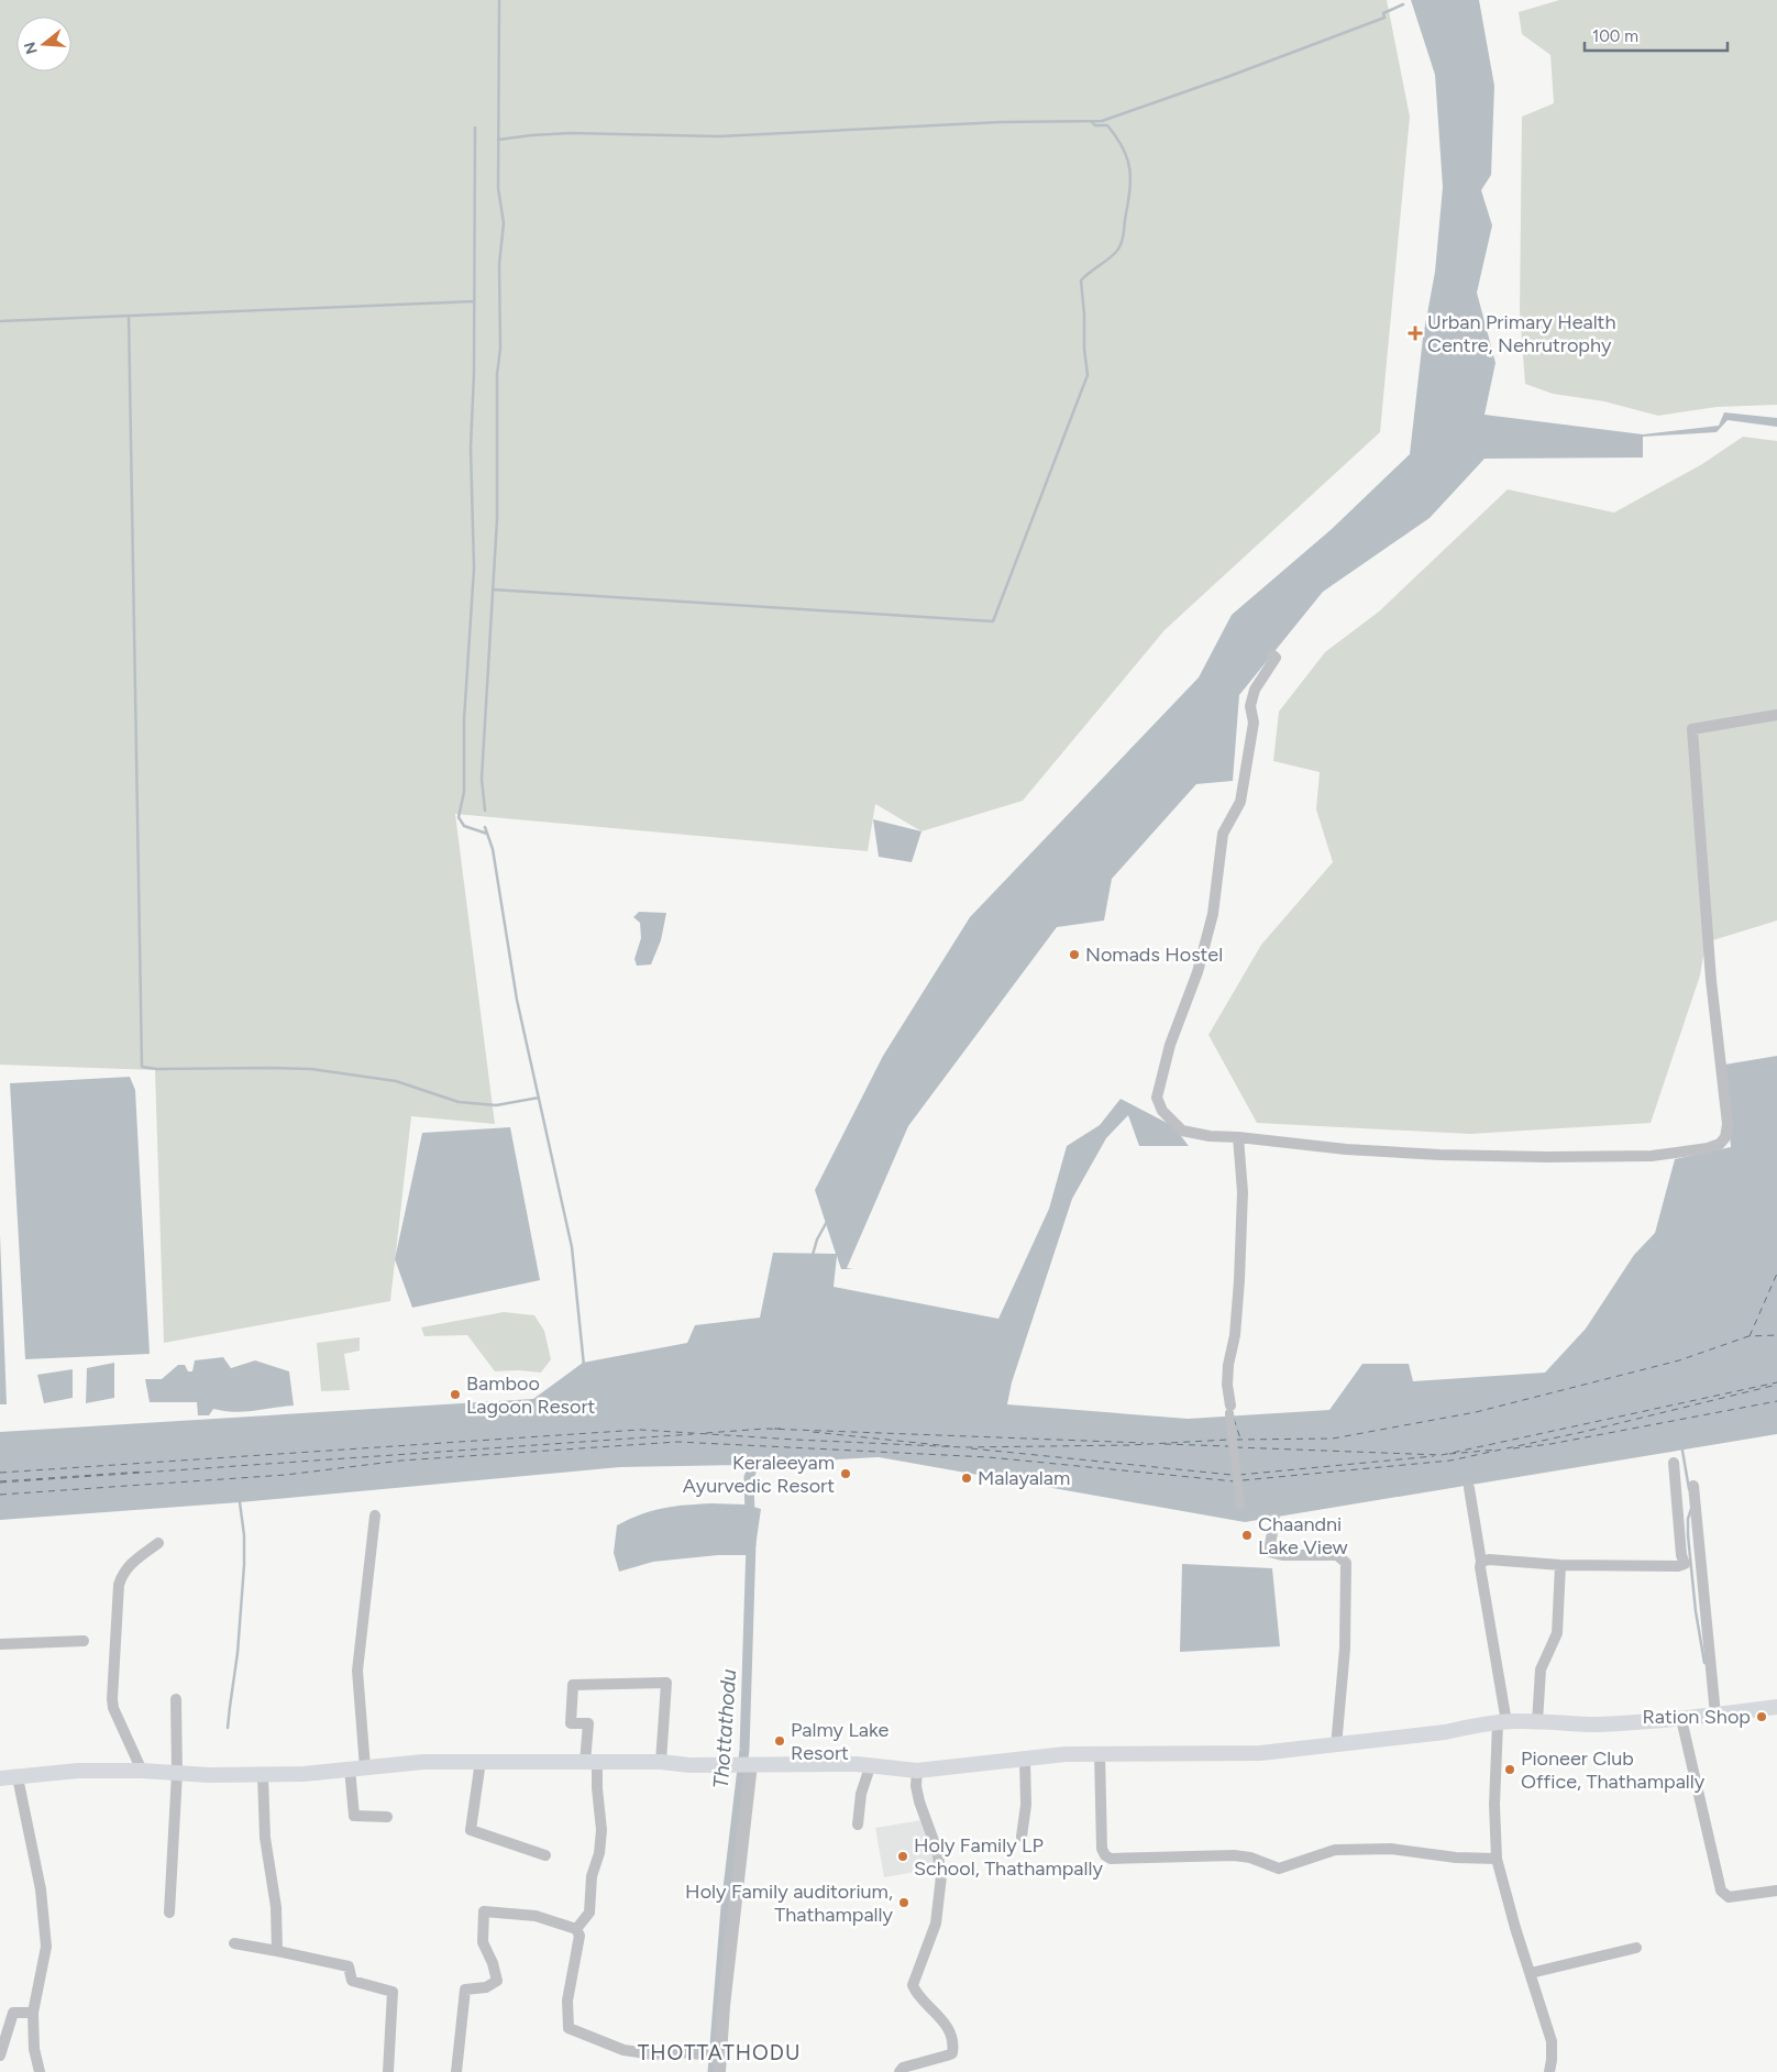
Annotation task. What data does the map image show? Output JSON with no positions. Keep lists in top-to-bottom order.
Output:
{
  "districts": ["THOTTATHODU"],
  "water": ["Thottathodu"],
  "places": {
    "health": ["Urban Primary Health Centre, Nehrutrophy"],
    "other": [
      "Nomads Hostel",
      "Bamboo Lagoon Resort",
      "Keraleeyam Ayurvedic Resort",
      "Malayalam",
      "Chaandni Lake View",
      "Ration Shop",
      "Palmy Lake Resort",
      "Pioneer Club Office, Thathampally",
      "Holy Family LP School, Thathampally",
      "Holy Family auditorium, Thathampally"
    ]
  },
  "scale_bar": "100 m",
  "north": "left"
}
